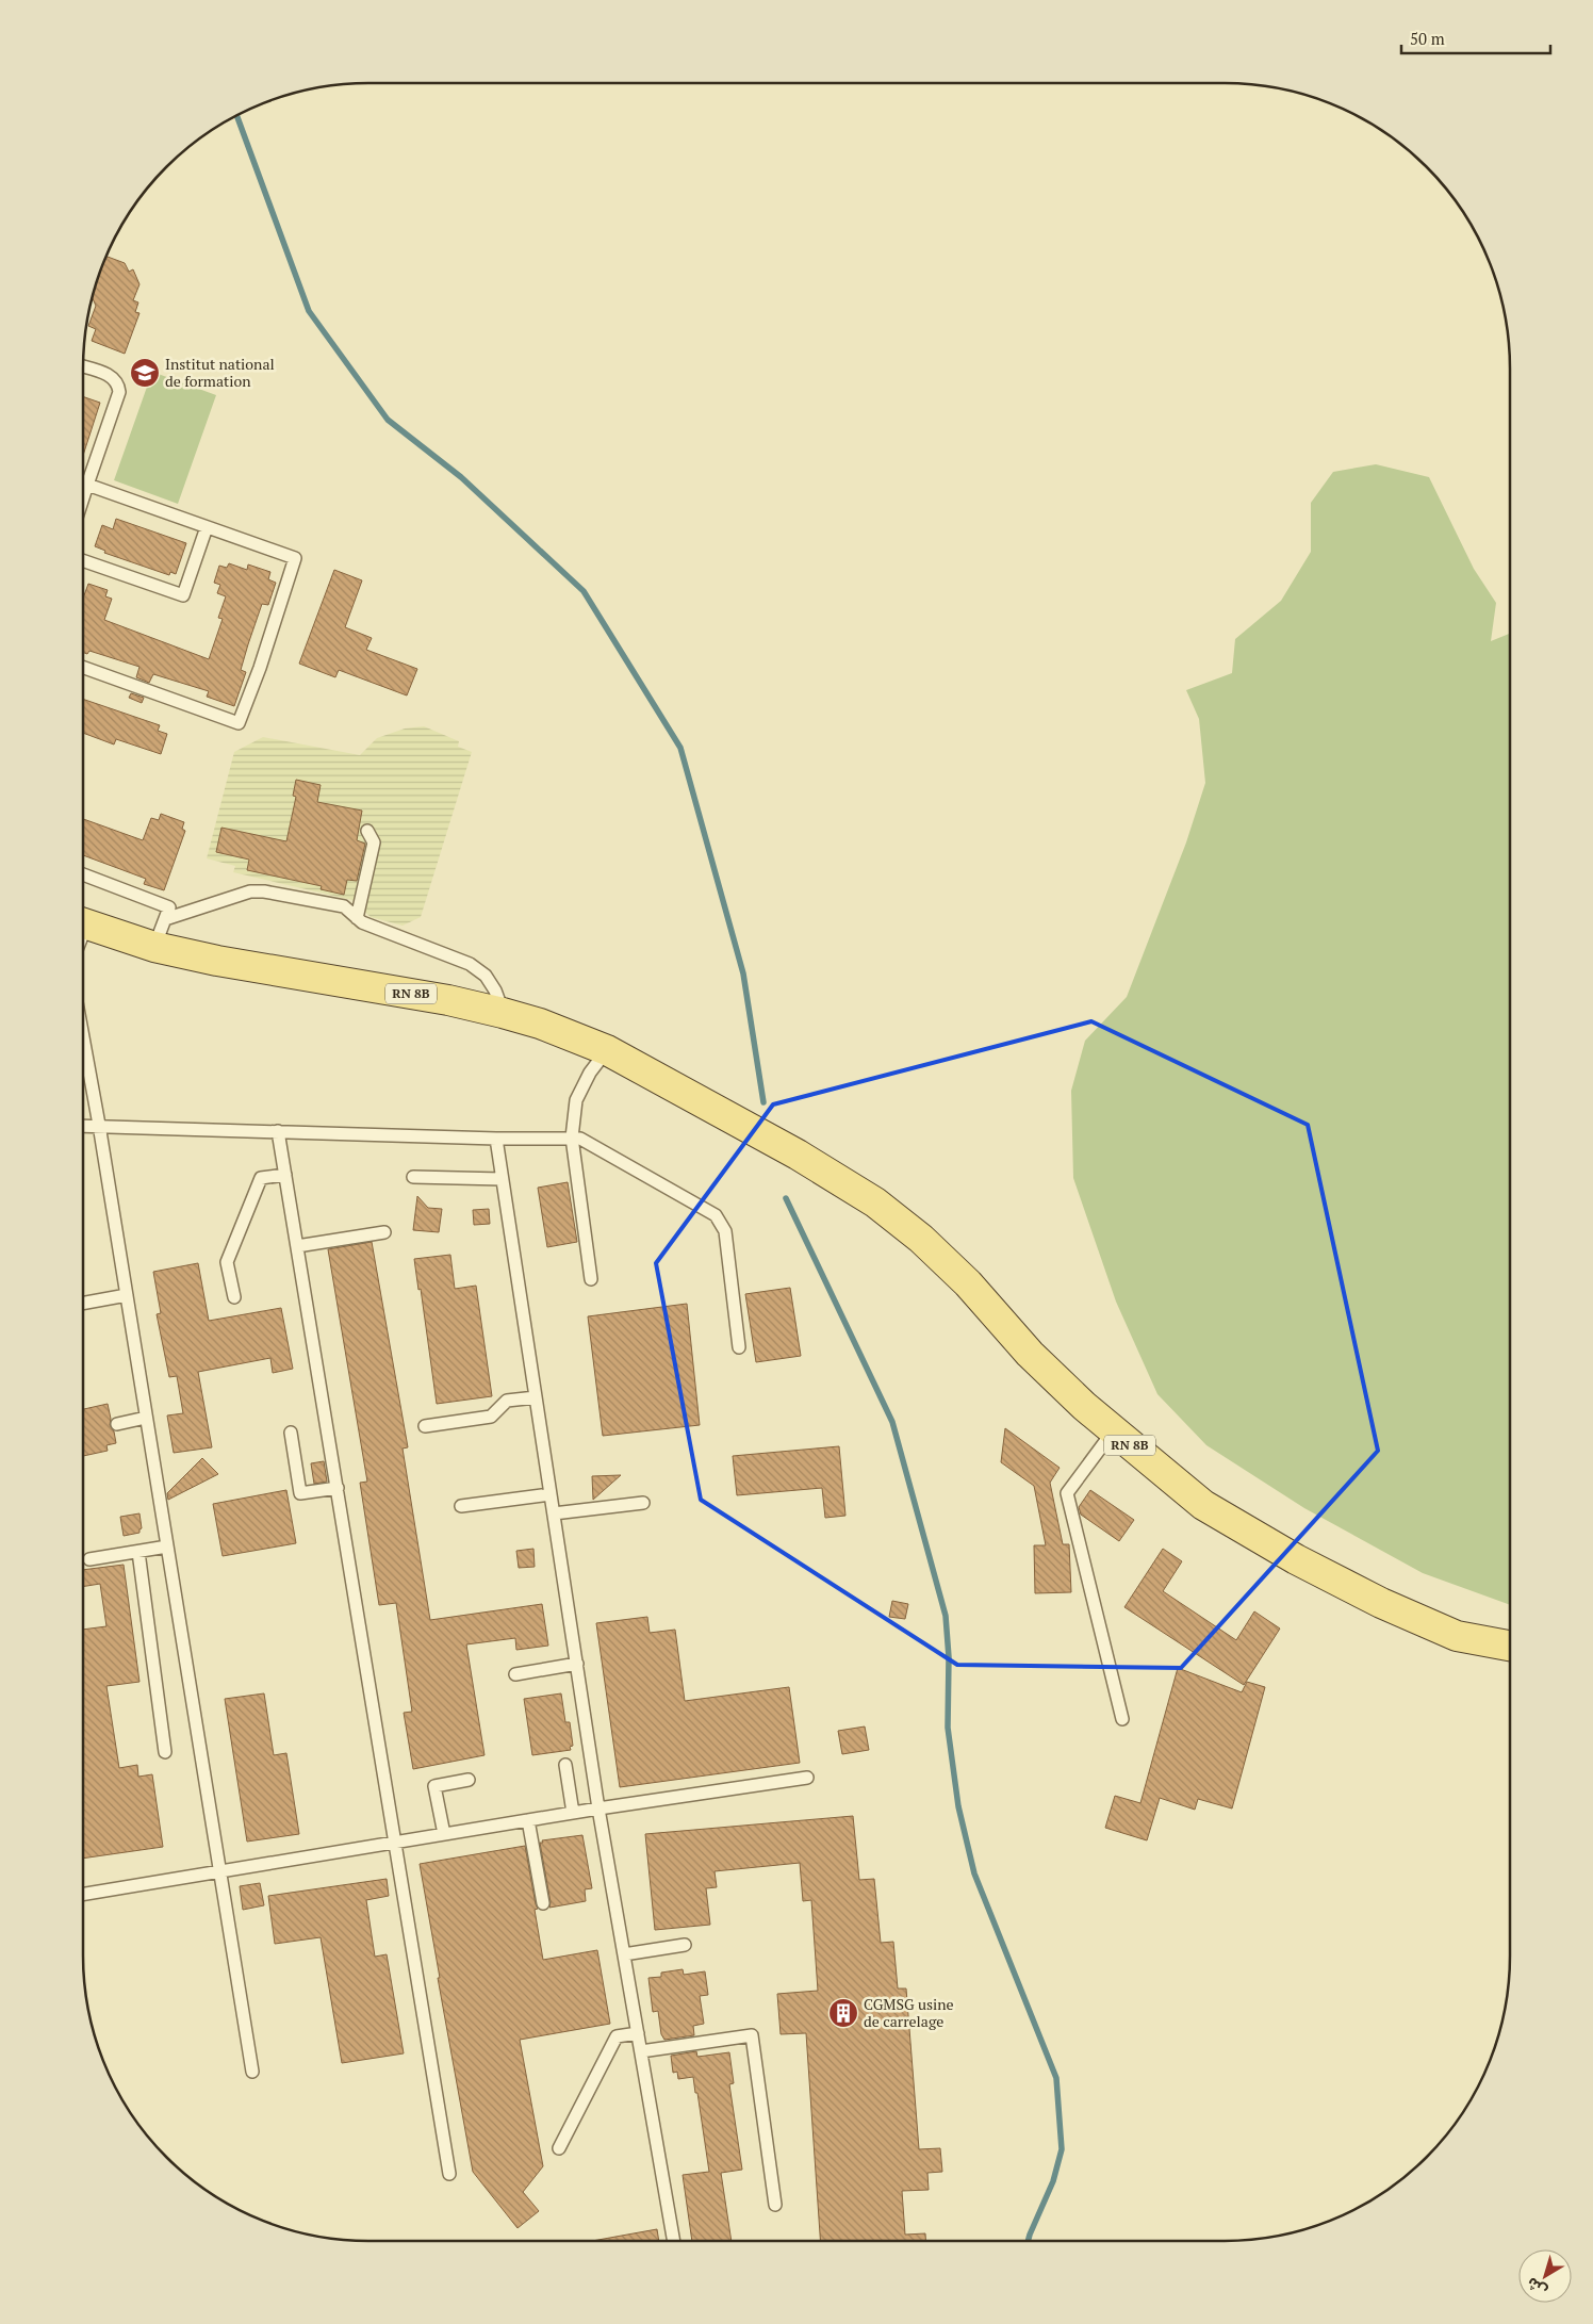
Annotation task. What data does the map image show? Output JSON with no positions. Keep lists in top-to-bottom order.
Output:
{
  "streets": {
    "main road": ["RN 8B"]
  },
  "places": {
    "school or university": ["Institut national de formation"],
    "building": ["CGMSG usine de carrelage"]
  },
  "scale_bar": "50 m",
  "north": "bottom left"
}
